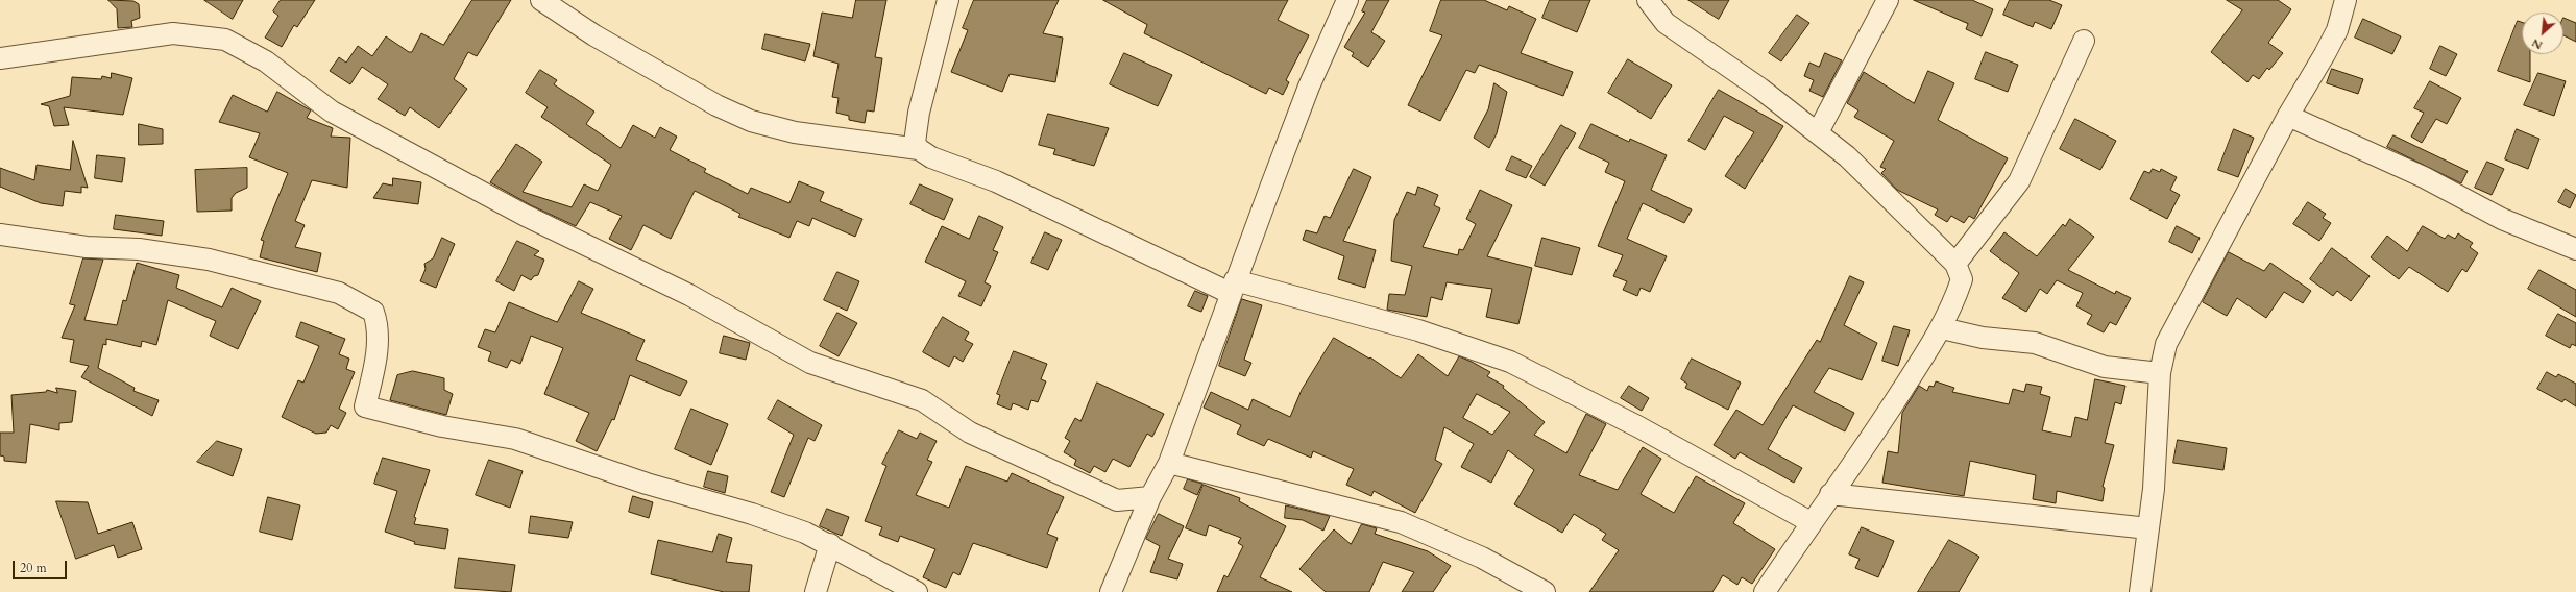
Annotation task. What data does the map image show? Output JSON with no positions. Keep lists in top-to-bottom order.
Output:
{
  "scale_bar": "20 m",
  "north": "bottom left"
}
